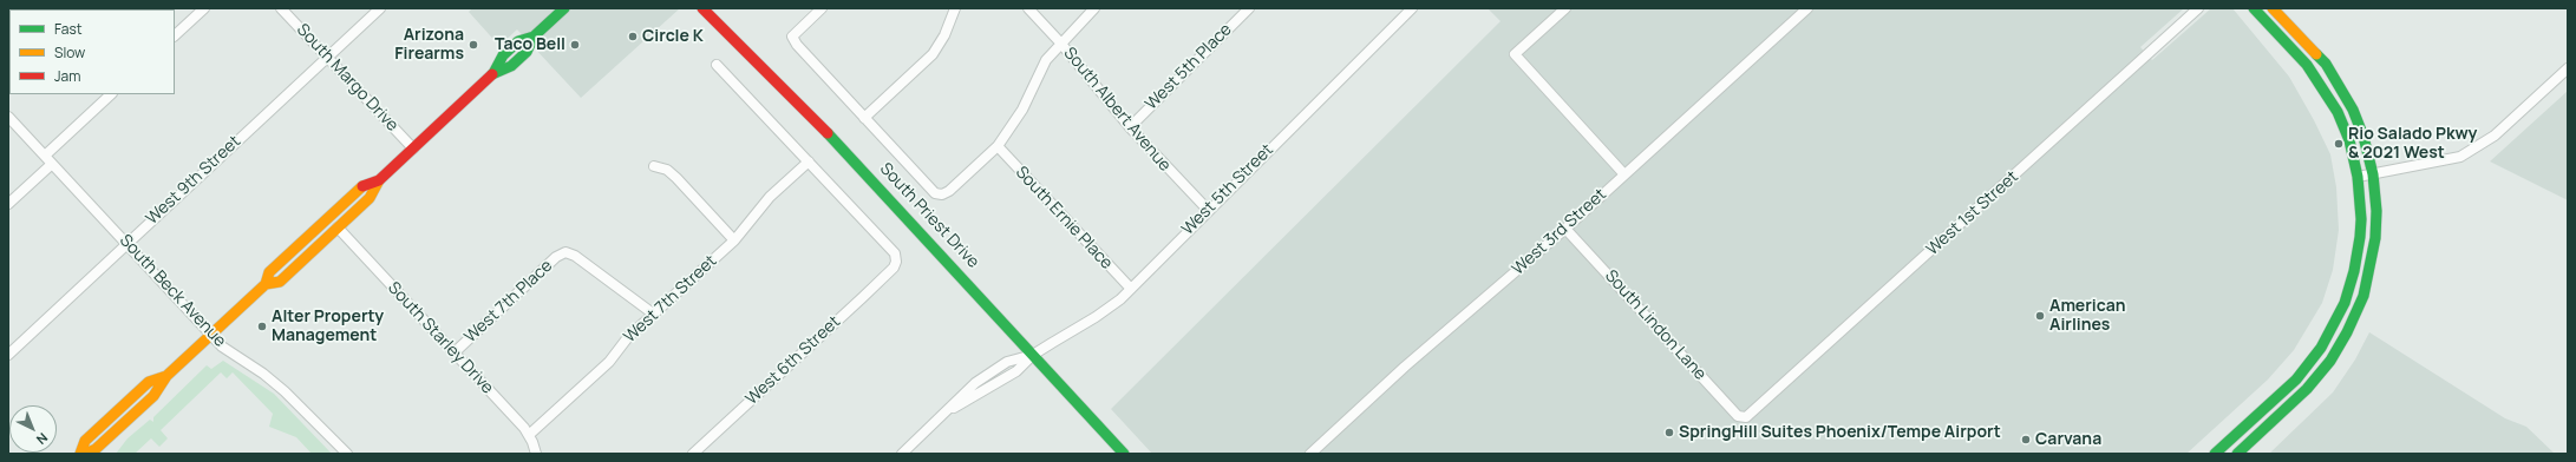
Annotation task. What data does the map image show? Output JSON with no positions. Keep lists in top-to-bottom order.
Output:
{
  "streets": {
    "main road": ["South Priest Drive"],
    "street": [
      "West 5th Place",
      "South Margo Drive",
      "South Albert Avenue",
      "West 9th Street",
      "West 5th Street",
      "West 1st Street",
      "South Ernie Place",
      "West 3rd Street",
      "South Beck Avenue",
      "West 7th Street",
      "West 7th Place",
      "South Lindon Lane",
      "South Starley Drive",
      "West 6th Street"
    ]
  },
  "crossings": [
    ["West 5th Place", "South Albert Avenue"],
    ["South Margo Drive", "West 9th Street"],
    ["South Albert Avenue", "West 5th Street"],
    ["West 9th Street", "South Beck Avenue"],
    ["West 5th Street", "South Priest Drive"],
    ["West 5th Street", "South Ernie Place"],
    ["West 1st Street", "South Lindon Lane"],
    ["South Priest Drive", "South Ernie Place"],
    ["West 3rd Street", "South Lindon Lane"],
    ["West 7th Street", "West 7th Place"],
    ["West 7th Street", "South Starley Drive"],
    ["West 7th Street", "West 6th Street"],
    ["West 7th Place", "South Starley Drive"]
  ],
  "places": [
    "Circle K",
    "Arizona Firearms",
    "Taco Bell",
    "Rio Salado Pkwy & 2021 West",
    "American Airlines",
    "Alter Property Management",
    "SpringHill Suites Phoenix/Tempe Airport",
    "Carvana"
  ],
  "legend": ["Fast", "Slow", "Jam"],
  "north": "bottom right"
}
